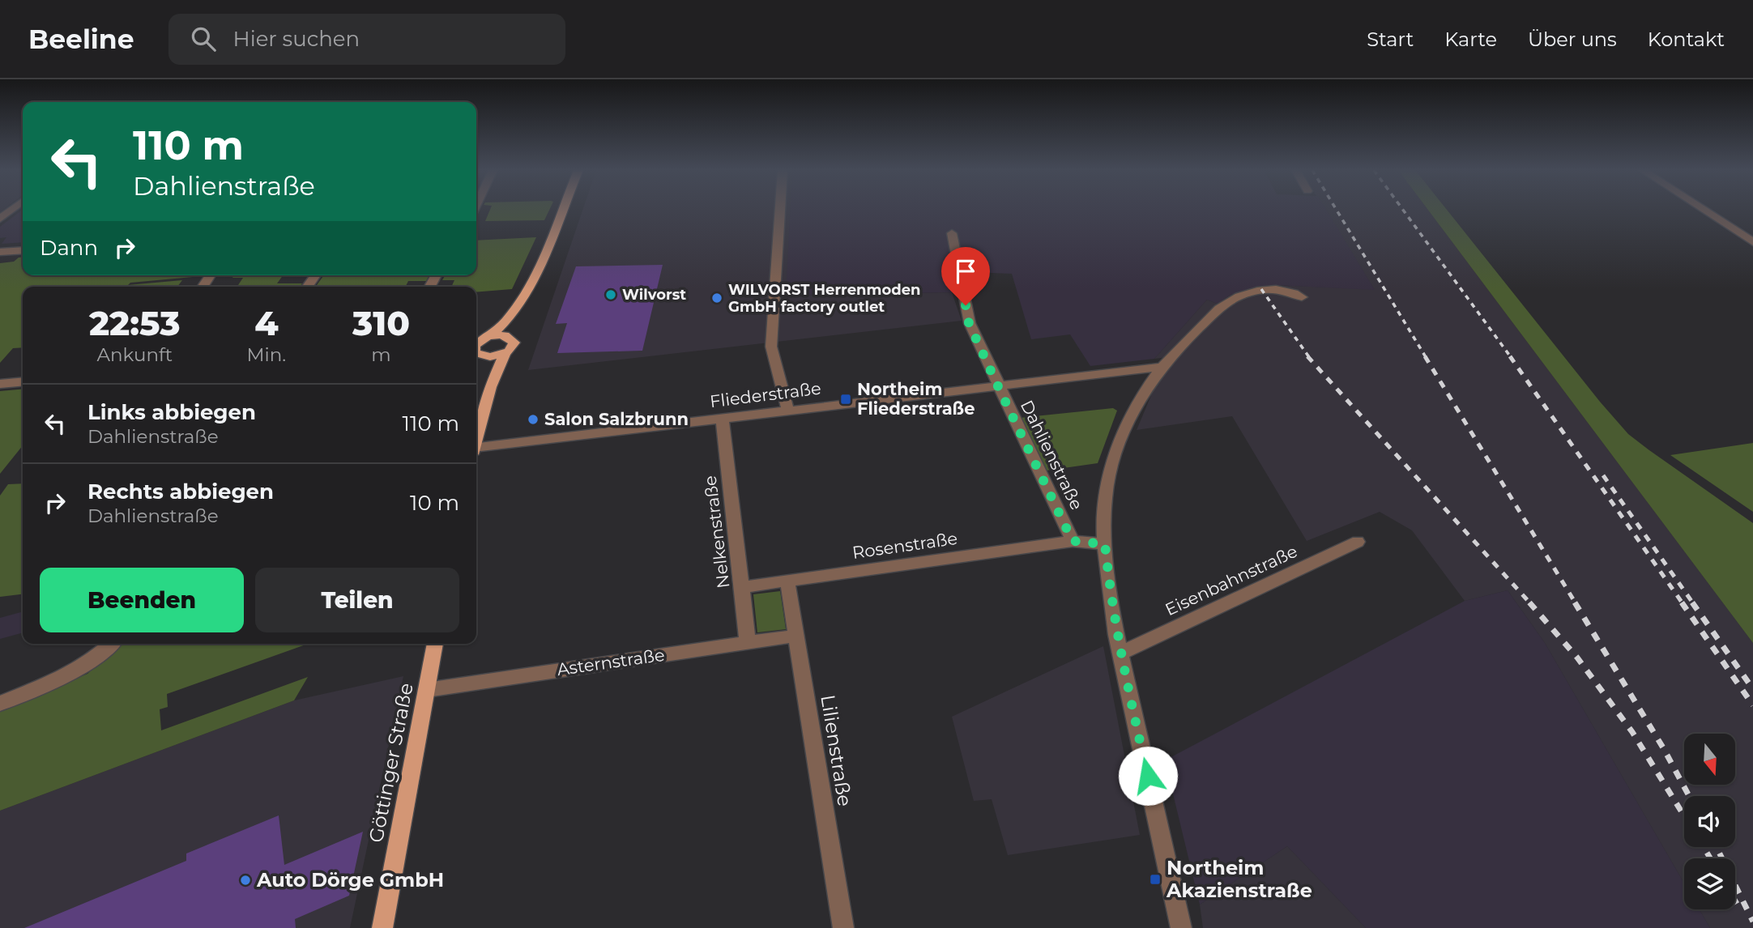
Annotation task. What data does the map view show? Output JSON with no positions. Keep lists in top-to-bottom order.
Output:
{
  "streets": {
    "main road": ["Göttinger Straße"],
    "street": [
      "Fliederstraße",
      "Dahlienstraße",
      "Nelkenstraße",
      "Rosenstraße",
      "Eisenbahnstraße",
      "Asternstraße",
      "Lilienstraße"
    ]
  },
  "crossings": [
    ["Fliederstraße", "Dahlienstraße"],
    ["Fliederstraße", "Nelkenstraße"],
    ["Dahlienstraße", "Rosenstraße"],
    ["Nelkenstraße", "Rosenstraße"],
    ["Nelkenstraße", "Asternstraße"],
    ["Rosenstraße", "Lilienstraße"],
    ["Asternstraße", "Lilienstraße"],
    ["Asternstraße", "Göttinger Straße"]
  ],
  "places": {
    "other": [
      "Wilvorst",
      "WILVORST Herrenmoden GmbH factory outlet",
      "Salon Salzbrunn",
      "Auto Dörge GmbH"
    ],
    "transit": ["Northeim Fliederstraße", "Northeim Akazienstraße"]
  },
  "north": "bottom",
  "page": {
    "header": "Beeline",
    "search": "Hier suchen",
    "nav": [
      "Start",
      "Karte",
      "Über uns",
      "Kontakt"
    ],
    "turn": ["110 m", "Dahlienstraße"],
    "then": "Dann",
    "eta": [
      "22:53",
      "Ankunft",
      "4",
      "Min.",
      "310",
      "m"
    ],
    "list": [
      {
        "name": "Links abbiegen",
        "note": "Dahlienstraße",
        "value": "110 m"
      },
      {
        "name": "Rechts abbiegen",
        "note": "Dahlienstraße",
        "value": "10 m"
      }
    ],
    "buttons": ["Beenden", "Teilen"]
  }
}
